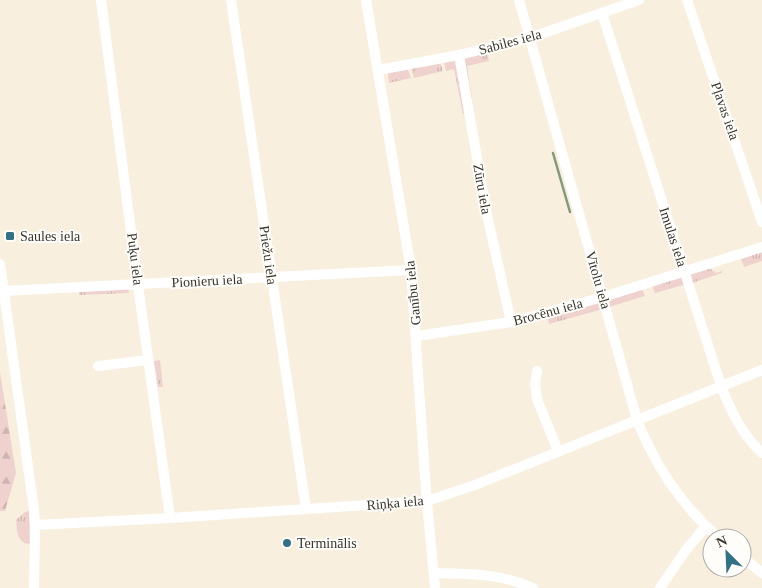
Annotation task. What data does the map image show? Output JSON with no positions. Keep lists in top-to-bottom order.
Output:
{
  "streets": {
    "street": [
      "Sabiles iela",
      "Pļavas iela",
      "Zūru iela",
      "Imulas iela",
      "Priežu iela",
      "Puķu iela",
      "Vītolu iela",
      "Pionieru iela",
      "Ganību iela",
      "Brocēnu iela",
      "Riņķa iela"
    ]
  },
  "crossings": [
    ["Sabiles iela", "Zūru iela"],
    ["Sabiles iela", "Imulas iela"],
    ["Sabiles iela", "Vītolu iela"],
    ["Sabiles iela", "Ganību iela"],
    ["Zūru iela", "Brocēnu iela"],
    ["Imulas iela", "Brocēnu iela"],
    ["Imulas iela", "Riņķa iela"],
    ["Priežu iela", "Pionieru iela"],
    ["Priežu iela", "Riņķa iela"],
    ["Puķu iela", "Pionieru iela"],
    ["Puķu iela", "Riņķa iela"],
    ["Vītolu iela", "Brocēnu iela"],
    ["Vītolu iela", "Riņķa iela"],
    ["Pionieru iela", "Ganību iela"],
    ["Ganību iela", "Brocēnu iela"],
    ["Ganību iela", "Riņķa iela"]
  ],
  "places": {
    "transit": ["Saules iela"],
    "other": ["Terminālis"]
  },
  "north": "top left"
}
